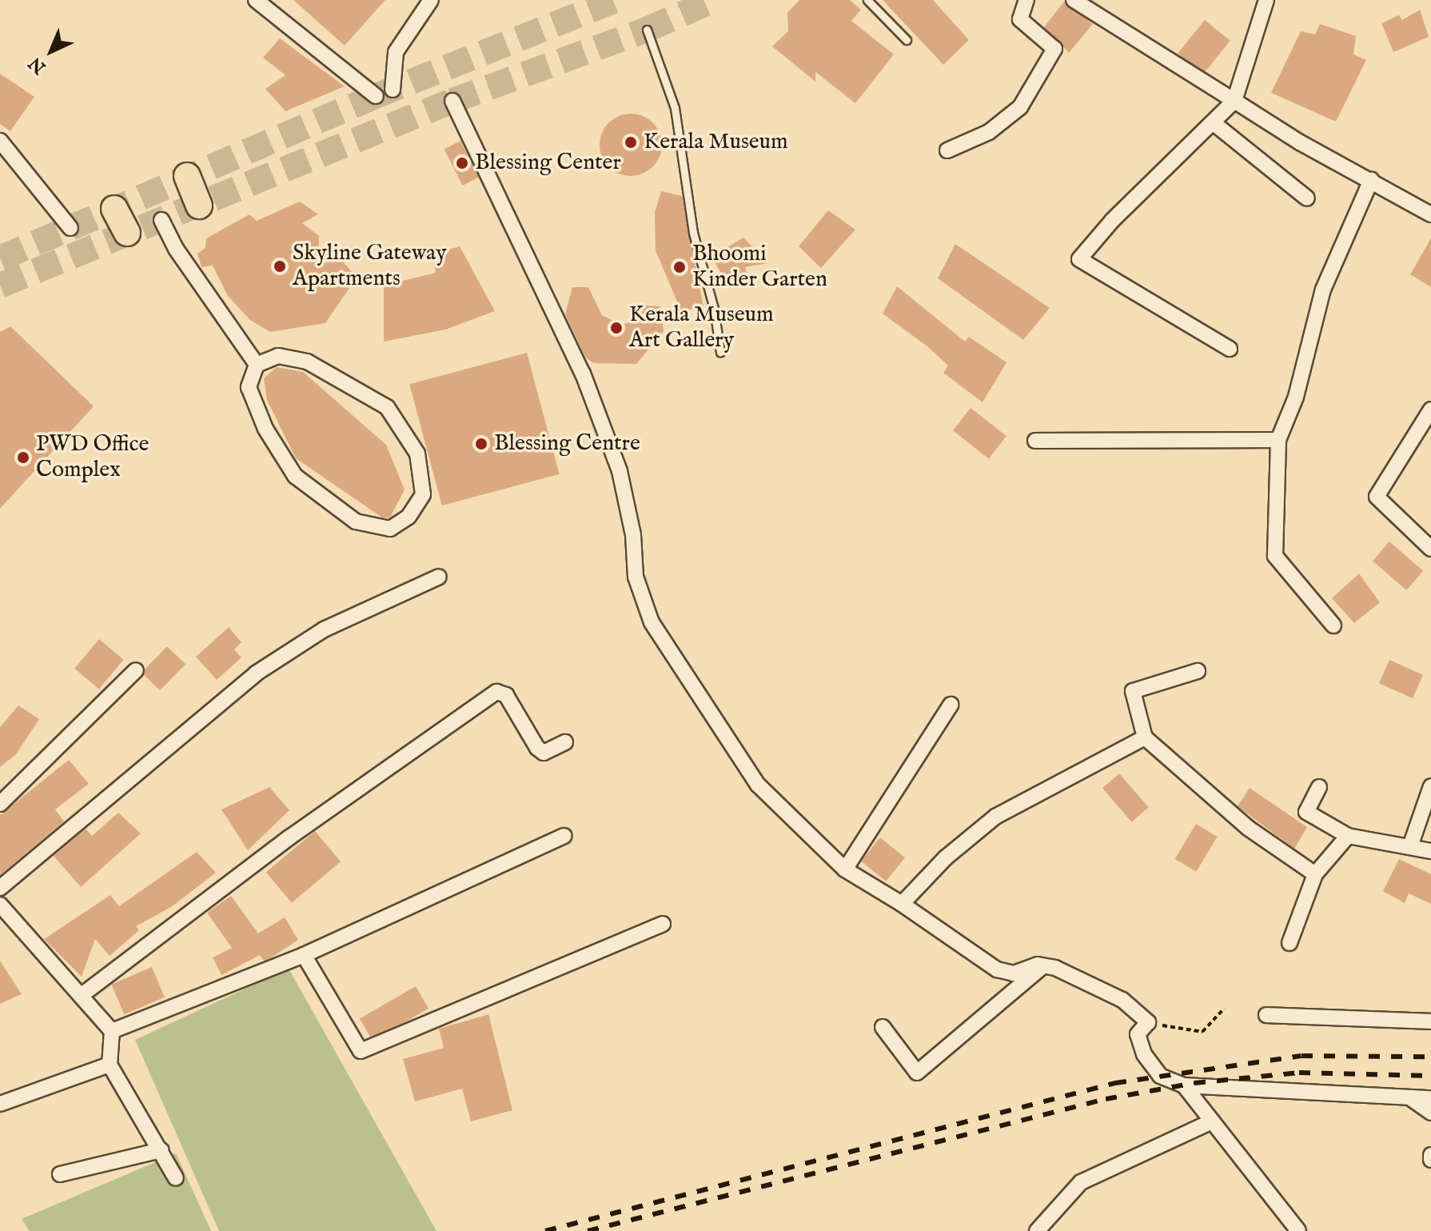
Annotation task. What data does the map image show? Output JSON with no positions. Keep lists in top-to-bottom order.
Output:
{
  "places": [
    "Kerala Museum",
    "Blessing Center",
    "Skyline Gateway Apartments",
    "Bhoomi Kinder Garten",
    "Kerala Museum Art Gallery",
    "Blessing Centre",
    "PWD Office Complex"
  ],
  "north": "bottom left"
}
